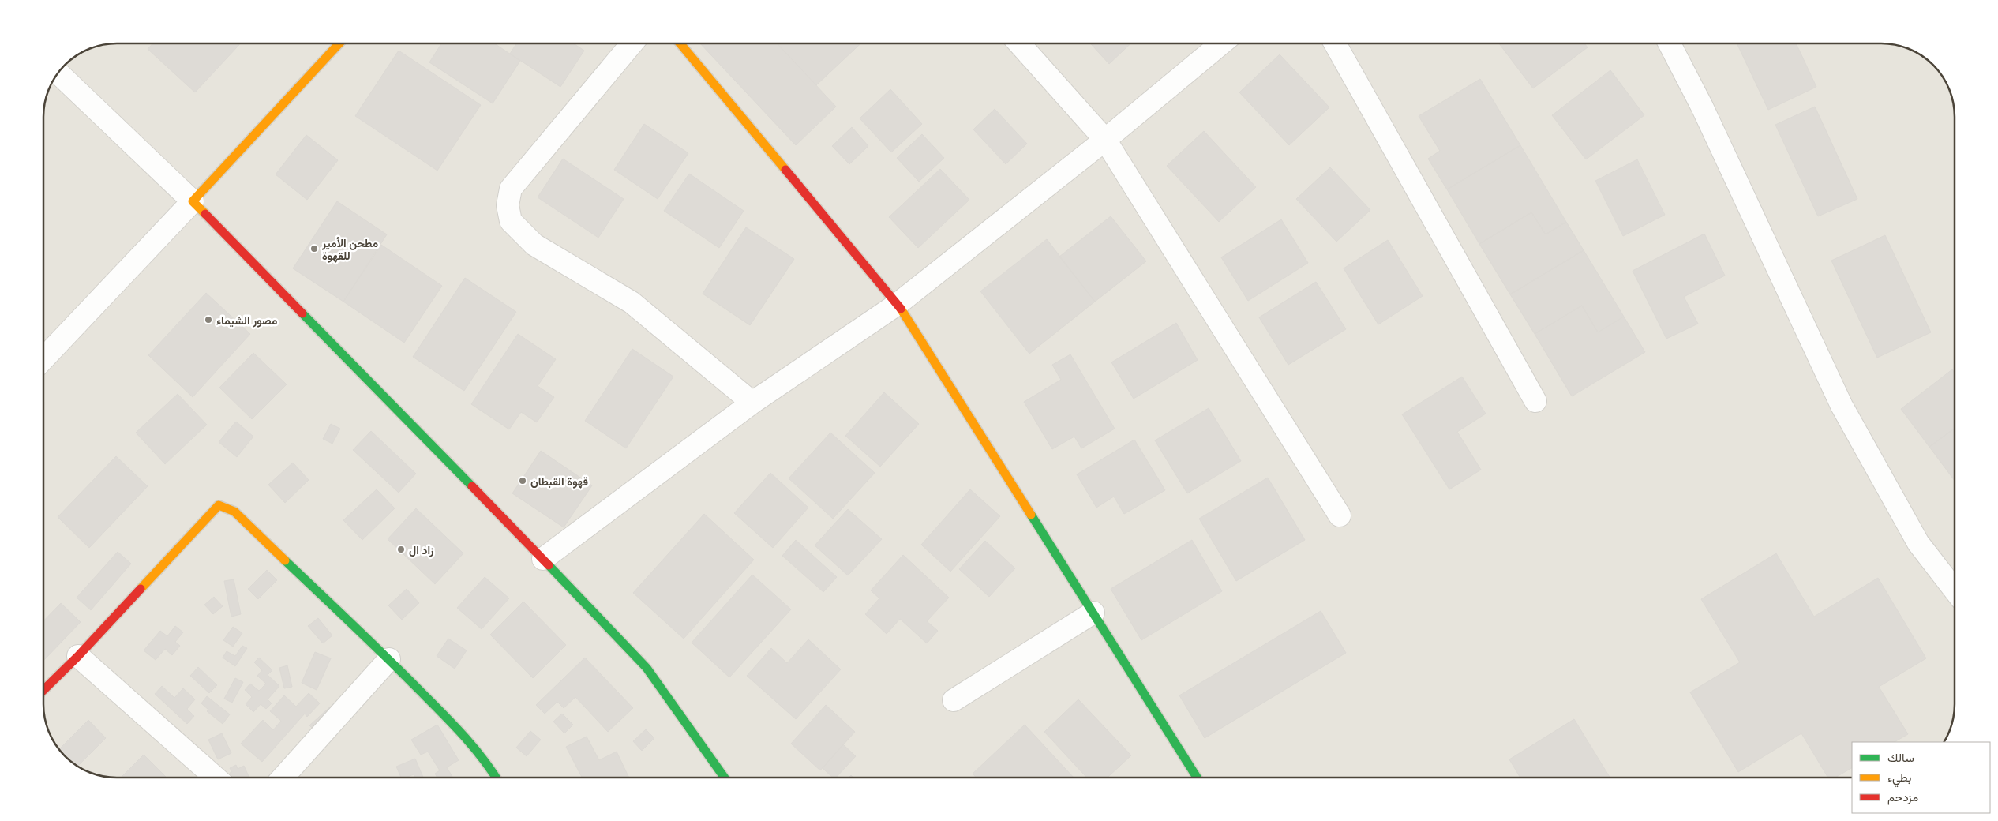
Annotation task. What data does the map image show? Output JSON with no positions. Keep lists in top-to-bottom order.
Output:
{
  "places": [
    "مطحن الأمير للقهوة",
    "مصور الشيماء",
    "قهوة القبطان",
    "زاد ال"
  ],
  "legend": ["سالك", "بطيء", "مزدحم"]
}
